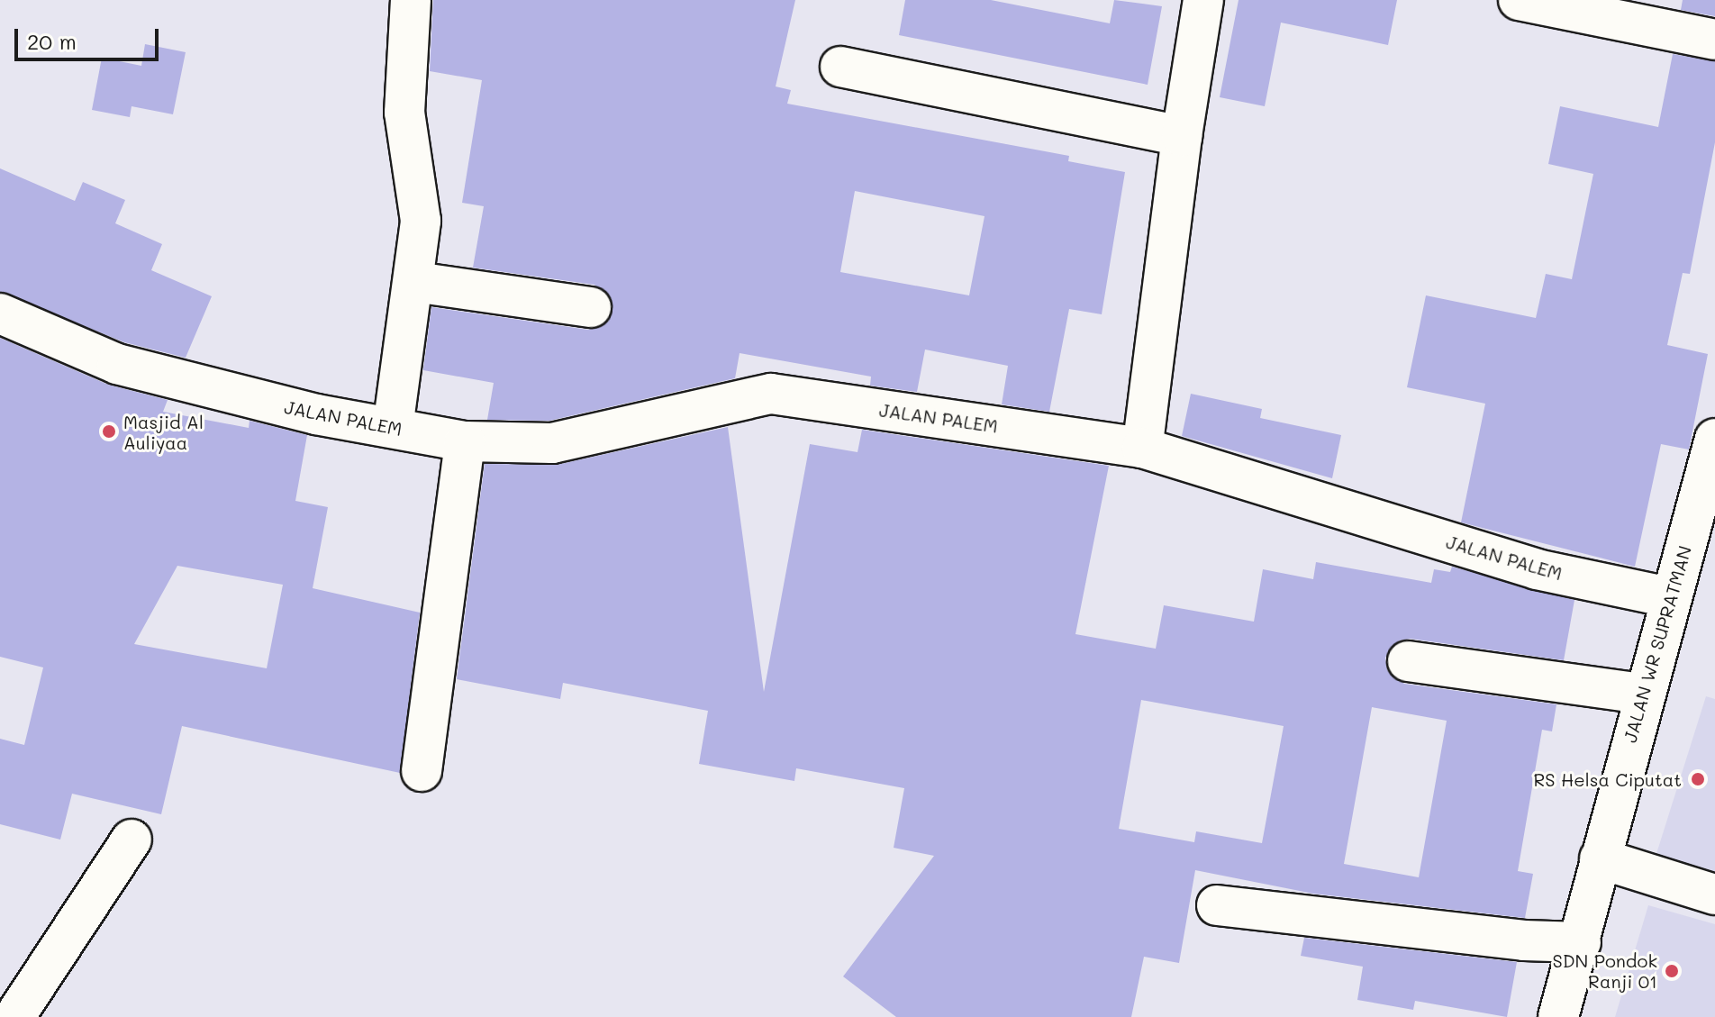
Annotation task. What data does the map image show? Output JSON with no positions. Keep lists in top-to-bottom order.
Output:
{
  "streets": {
    "street": ["JALAN PALEM", "JALAN WR SUPRATMAN"]
  },
  "crossings": [
    ["JALAN PALEM", "JALAN WR SUPRATMAN"]
  ],
  "places": ["Masjid Al Auliyaa", "RS Helsa Ciputat", "SDN Pondok Ranji 01"],
  "scale_bar": "20 m"
}
